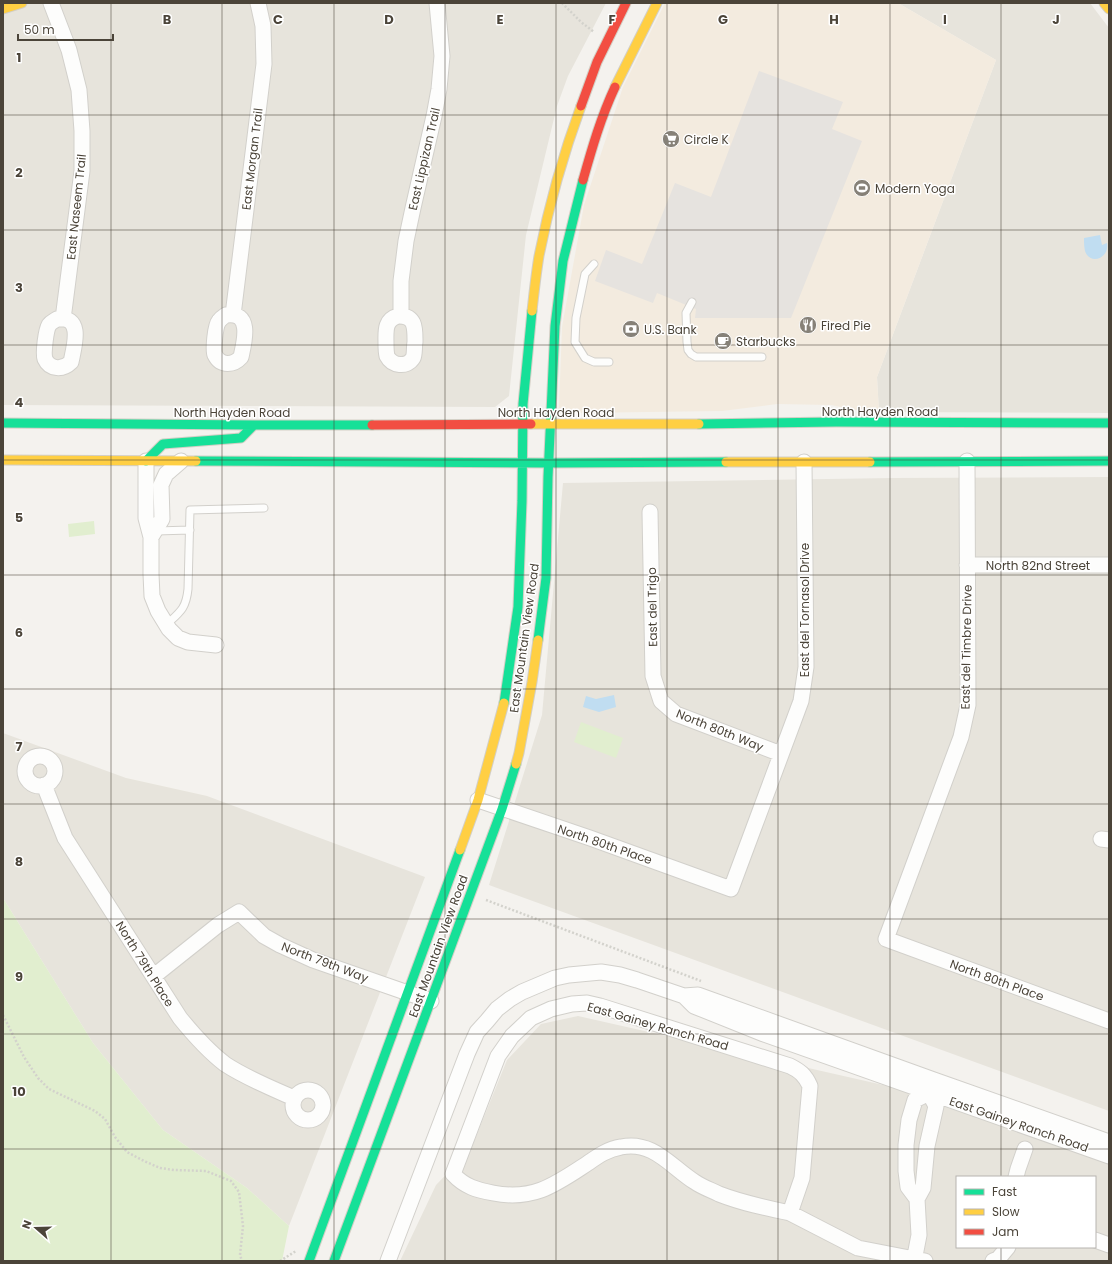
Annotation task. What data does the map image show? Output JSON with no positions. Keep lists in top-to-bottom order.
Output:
{
  "streets": {
    "main road": ["North Hayden Road", "East Mountain View Road"],
    "street": [
      "East Morgan Trail",
      "East Lippizan Trail",
      "East Naseem Trail",
      "North 82nd Street",
      "East del Trigo",
      "East del Tornasol Drive",
      "East del Timbre Drive",
      "North 80th Way",
      "North 80th Place",
      "North 79th Way",
      "North 79th Place",
      "East Gainey Ranch Road"
    ]
  },
  "crossings": [
    ["North Hayden Road", "East Mountain View Road"],
    ["North 82nd Street", "East del Timbre Drive"],
    ["East del Trigo", "North 80th Way"],
    ["East del Tornasol Drive", "North 80th Way"],
    ["East del Tornasol Drive", "North 80th Place"],
    ["East Mountain View Road", "North 80th Place"],
    ["East Mountain View Road", "North 79th Way"],
    ["East del Timbre Drive", "North 80th Place"],
    ["North 79th Way", "North 79th Place"]
  ],
  "places": {
    "supermarket": ["Circle K"],
    "sports": ["Modern Yoga"],
    "restaurant": ["Fired Pie"],
    "bank": ["U.S. Bank"],
    "cafe": ["Starbucks"]
  },
  "legend": ["Fast", "Slow", "Jam"],
  "scale_bar": "50 m",
  "north": "left",
  "grid": {
    "columns": [
      "B",
      "C",
      "D",
      "E",
      "F",
      "G",
      "H",
      "I",
      "J"
    ],
    "rows": [
      "1",
      "2",
      "3",
      "4",
      "5",
      "6",
      "7",
      "8",
      "9",
      "10"
    ]
  }
}
